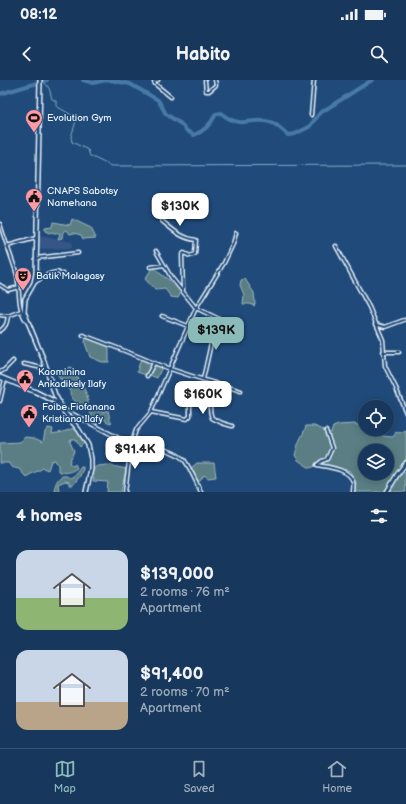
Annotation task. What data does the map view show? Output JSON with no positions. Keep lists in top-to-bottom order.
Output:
{
  "places": {
    "sports": ["Evolution Gym"],
    "public building": ["CNAPS Sabotsy Namehana", "Kaominina Ankadikely Ilafy", "Foibe Fiofanana Kristiana Ilafy"],
    "theatre": ["Batik Malagasy"]
  },
  "page": {
    "status": "08:12",
    "header": "Habito",
    "price": [
      "$130K",
      "$139K",
      "$160K",
      "$91.4K"
    ],
    "heading": "4 homes",
    "list": [
      {
        "name": "$139,000",
        "note": "2 rooms · 76 m² · Apartment"
      },
      {
        "name": "$91,400",
        "note": "2 rooms · 70 m² · Apartment"
      }
    ],
    "tabs": ["Map", "Saved", "Home"]
  }
}
